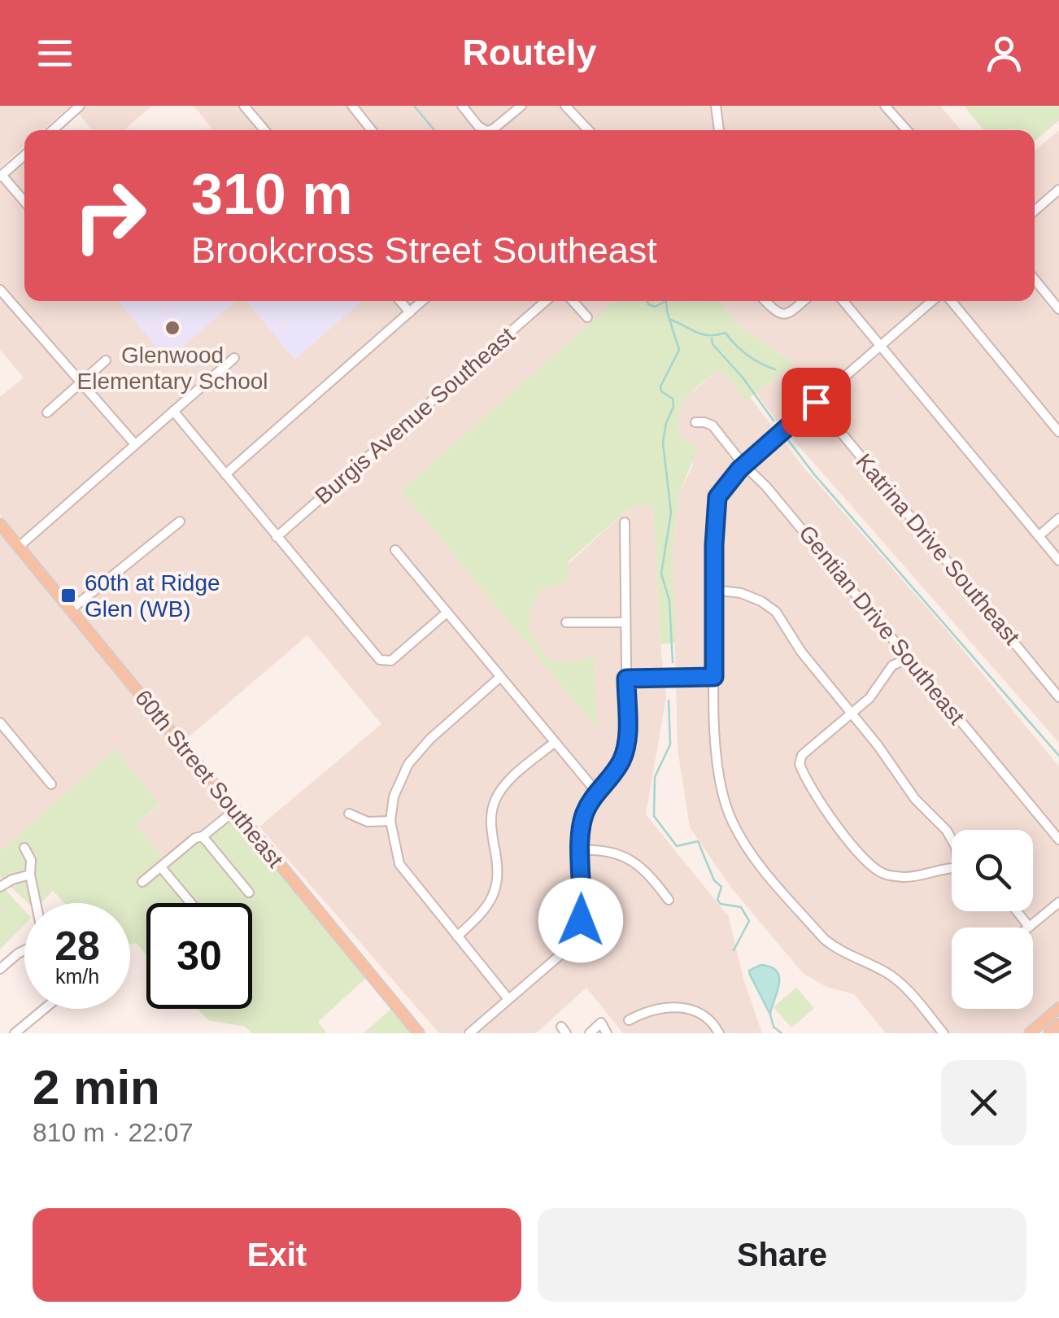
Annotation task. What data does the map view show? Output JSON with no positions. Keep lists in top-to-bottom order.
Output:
{
  "streets": {
    "main road": ["60th Street Southeast"],
    "street": ["Burgis Avenue Southeast", "Katrina Drive Southeast", "Gentian Drive Southeast"]
  },
  "places": {
    "other": ["Glenwood Elementary School"],
    "transit": ["60th at Ridge Glen (WB)"]
  },
  "page": {
    "header": "Routely",
    "turn": ["310 m", "Brookcross Street Southeast"],
    "speed": "28 km/h",
    "limit": "30",
    "heading": ["2 min", "810 m · 22:07"],
    "buttons": ["Exit", "Share"]
  }
}
